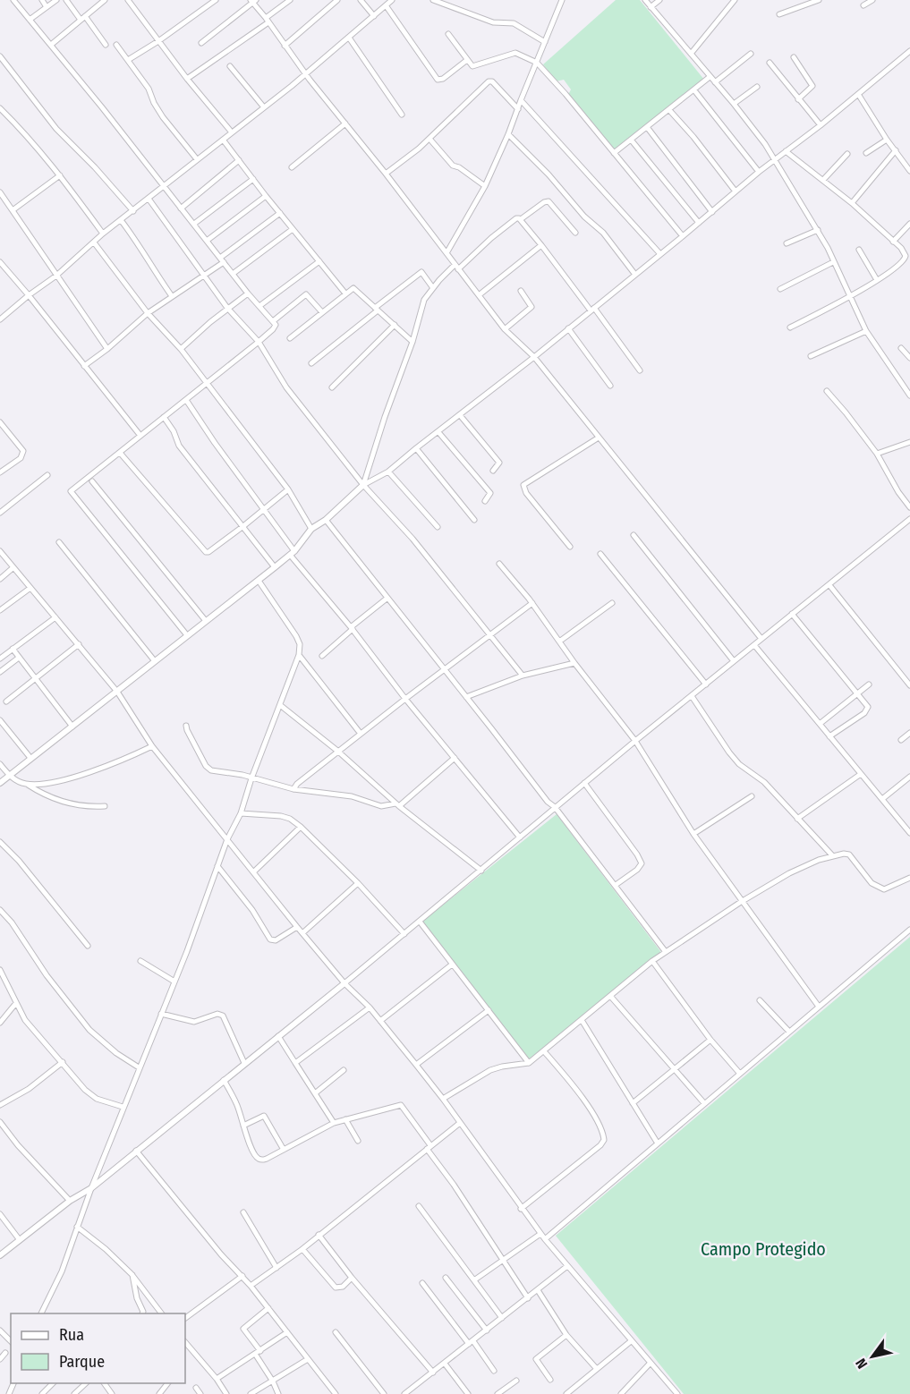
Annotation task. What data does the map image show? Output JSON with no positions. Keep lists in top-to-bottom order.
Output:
{
  "parks": ["Campo Protegido"],
  "legend": ["Rua", "Parque"],
  "north": "bottom left"
}
